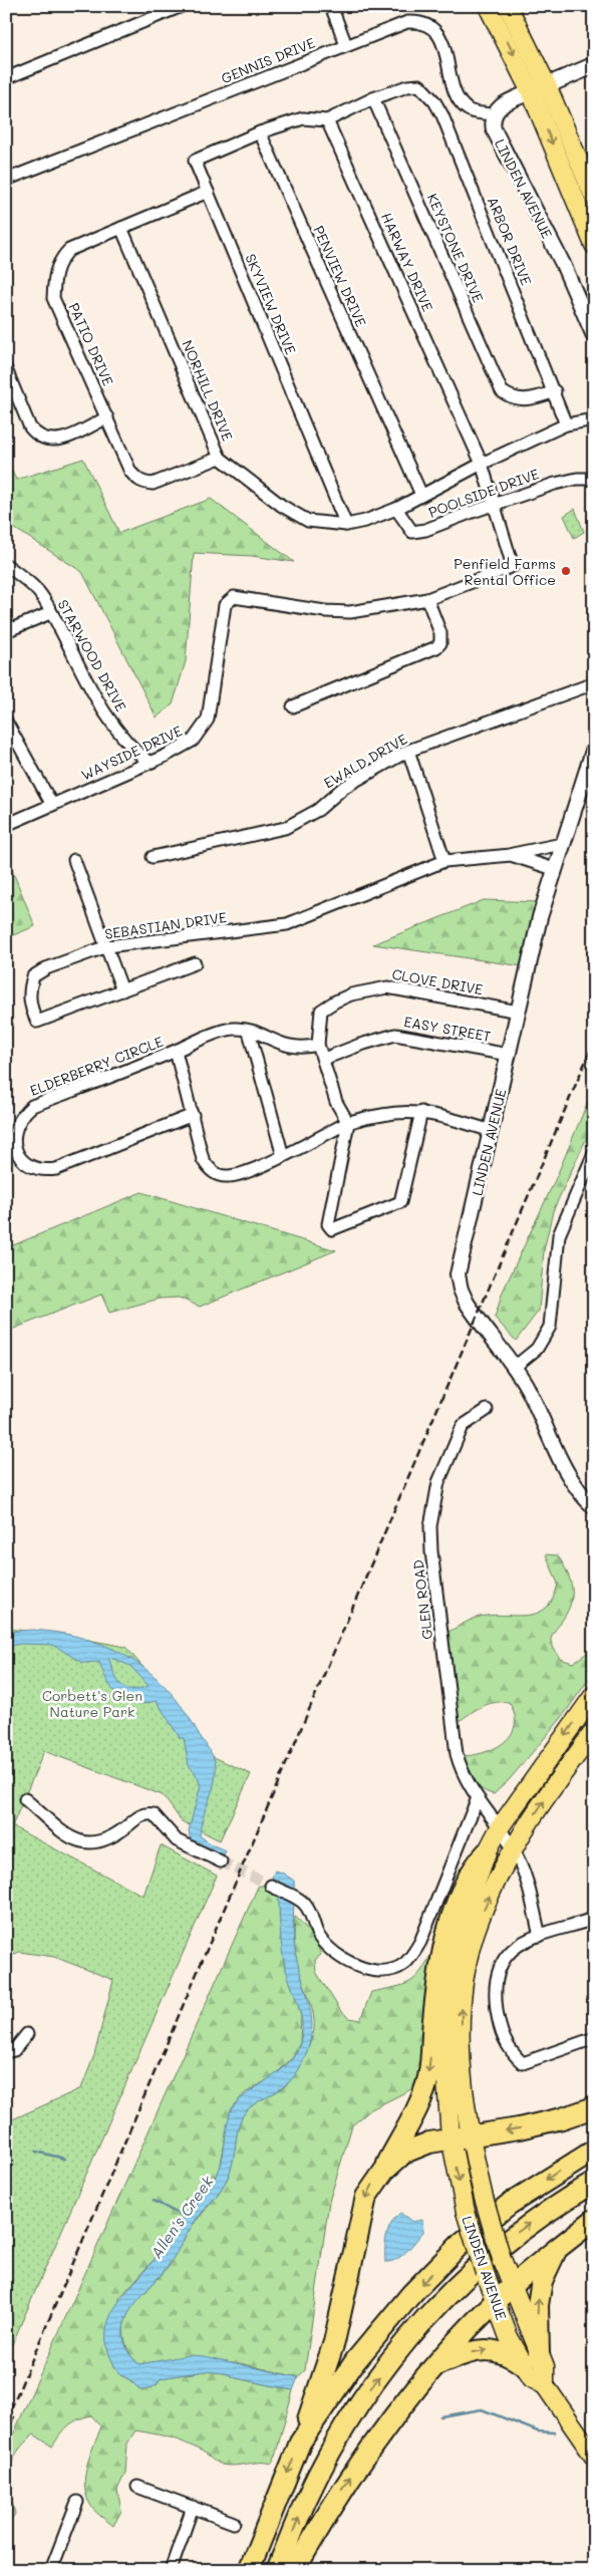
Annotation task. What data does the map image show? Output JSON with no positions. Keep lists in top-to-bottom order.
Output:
{
  "streets": {
    "main road": ["LINDEN AVENUE"],
    "street": [
      "GENNIS DRIVE",
      "ARBOR DRIVE",
      "KEYSTONE DRIVE",
      "HARWAY DRIVE",
      "PENVIEW DRIVE",
      "SKYVIEW DRIVE",
      "PATIO DRIVE",
      "NORHILL DRIVE",
      "POOLSIDE DRIVE",
      "STARWOOD DRIVE",
      "WAYSIDE DRIVE",
      "EWALD DRIVE",
      "SEBASTIAN DRIVE",
      "CLOVE DRIVE",
      "EASY STREET",
      "ELDERBERRY CIRCLE",
      "GLEN ROAD"
    ]
  },
  "crossings": [
    ["GENNIS DRIVE", "LINDEN AVENUE"],
    ["LINDEN AVENUE", "SEBASTIAN DRIVE"],
    ["LINDEN AVENUE", "CLOVE DRIVE"],
    ["LINDEN AVENUE", "EASY STREET"],
    ["ARBOR DRIVE", "KEYSTONE DRIVE"],
    ["ARBOR DRIVE", "NORHILL DRIVE"],
    ["HARWAY DRIVE", "NORHILL DRIVE"],
    ["HARWAY DRIVE", "POOLSIDE DRIVE"],
    ["HARWAY DRIVE", "WAYSIDE DRIVE"],
    ["PENVIEW DRIVE", "SKYVIEW DRIVE"],
    ["PENVIEW DRIVE", "NORHILL DRIVE"],
    ["SKYVIEW DRIVE", "PATIO DRIVE"],
    ["SKYVIEW DRIVE", "NORHILL DRIVE"],
    ["PATIO DRIVE", "NORHILL DRIVE"],
    ["NORHILL DRIVE", "POOLSIDE DRIVE"],
    ["POOLSIDE DRIVE", "WAYSIDE DRIVE"],
    ["STARWOOD DRIVE", "WAYSIDE DRIVE"],
    ["CLOVE DRIVE", "EASY STREET"],
    ["CLOVE DRIVE", "ELDERBERRY CIRCLE"]
  ],
  "water": ["Allen's Creek"],
  "parks": ["Corbett's Glen Nature Park"],
  "places": ["Penfield Farms Rental Office"]
}
